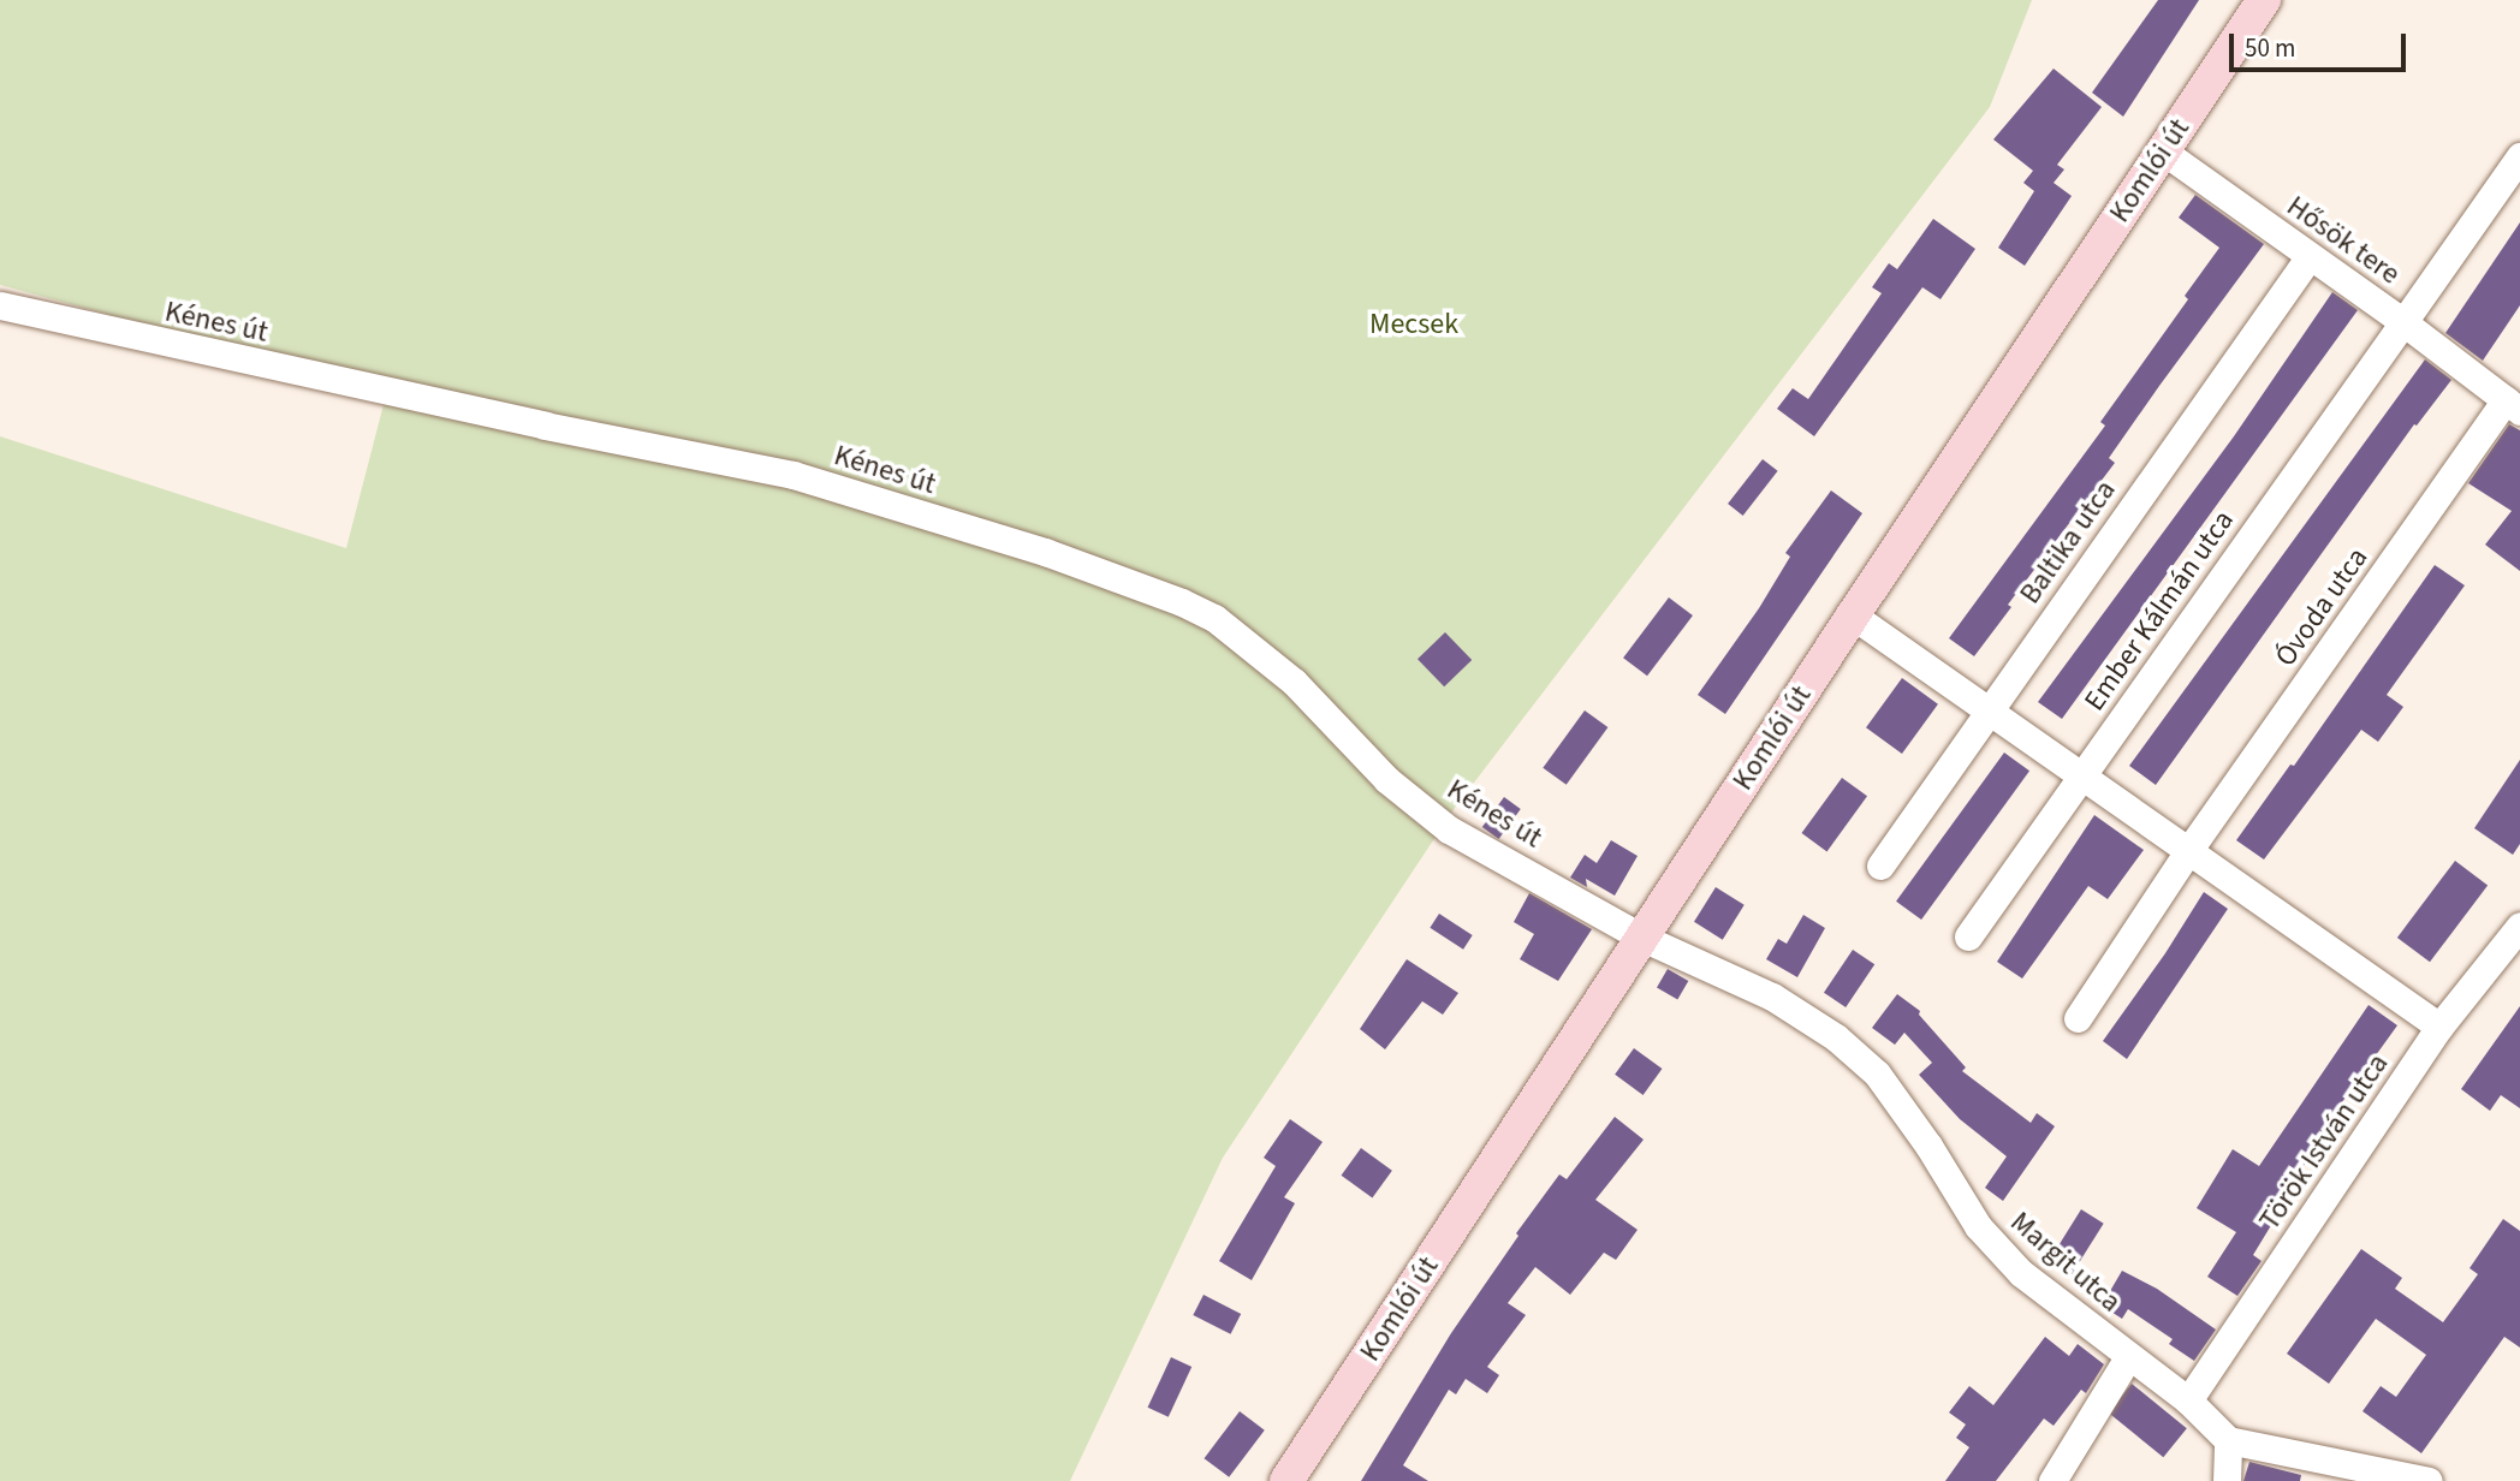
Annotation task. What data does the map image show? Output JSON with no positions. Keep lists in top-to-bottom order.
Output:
{
  "streets": {
    "main road": ["Komlói út"],
    "street": [
      "Hősök tere",
      "Kénes út",
      "Baltika utca",
      "Óvoda utca",
      "Ember Kálmán utca",
      "Török István utca",
      "Margit utca"
    ]
  },
  "crossings": [
    ["Komlói út", "Hősök tere"],
    ["Komlói út", "Kénes út"],
    ["Komlói út", "Margit utca"],
    ["Hősök tere", "Baltika utca"],
    ["Hősök tere", "Ember Kálmán utca"],
    ["Kénes út", "Margit utca"],
    ["Török István utca", "Margit utca"]
  ],
  "parks": ["Mecsek"],
  "scale_bar": "50 m"
}
